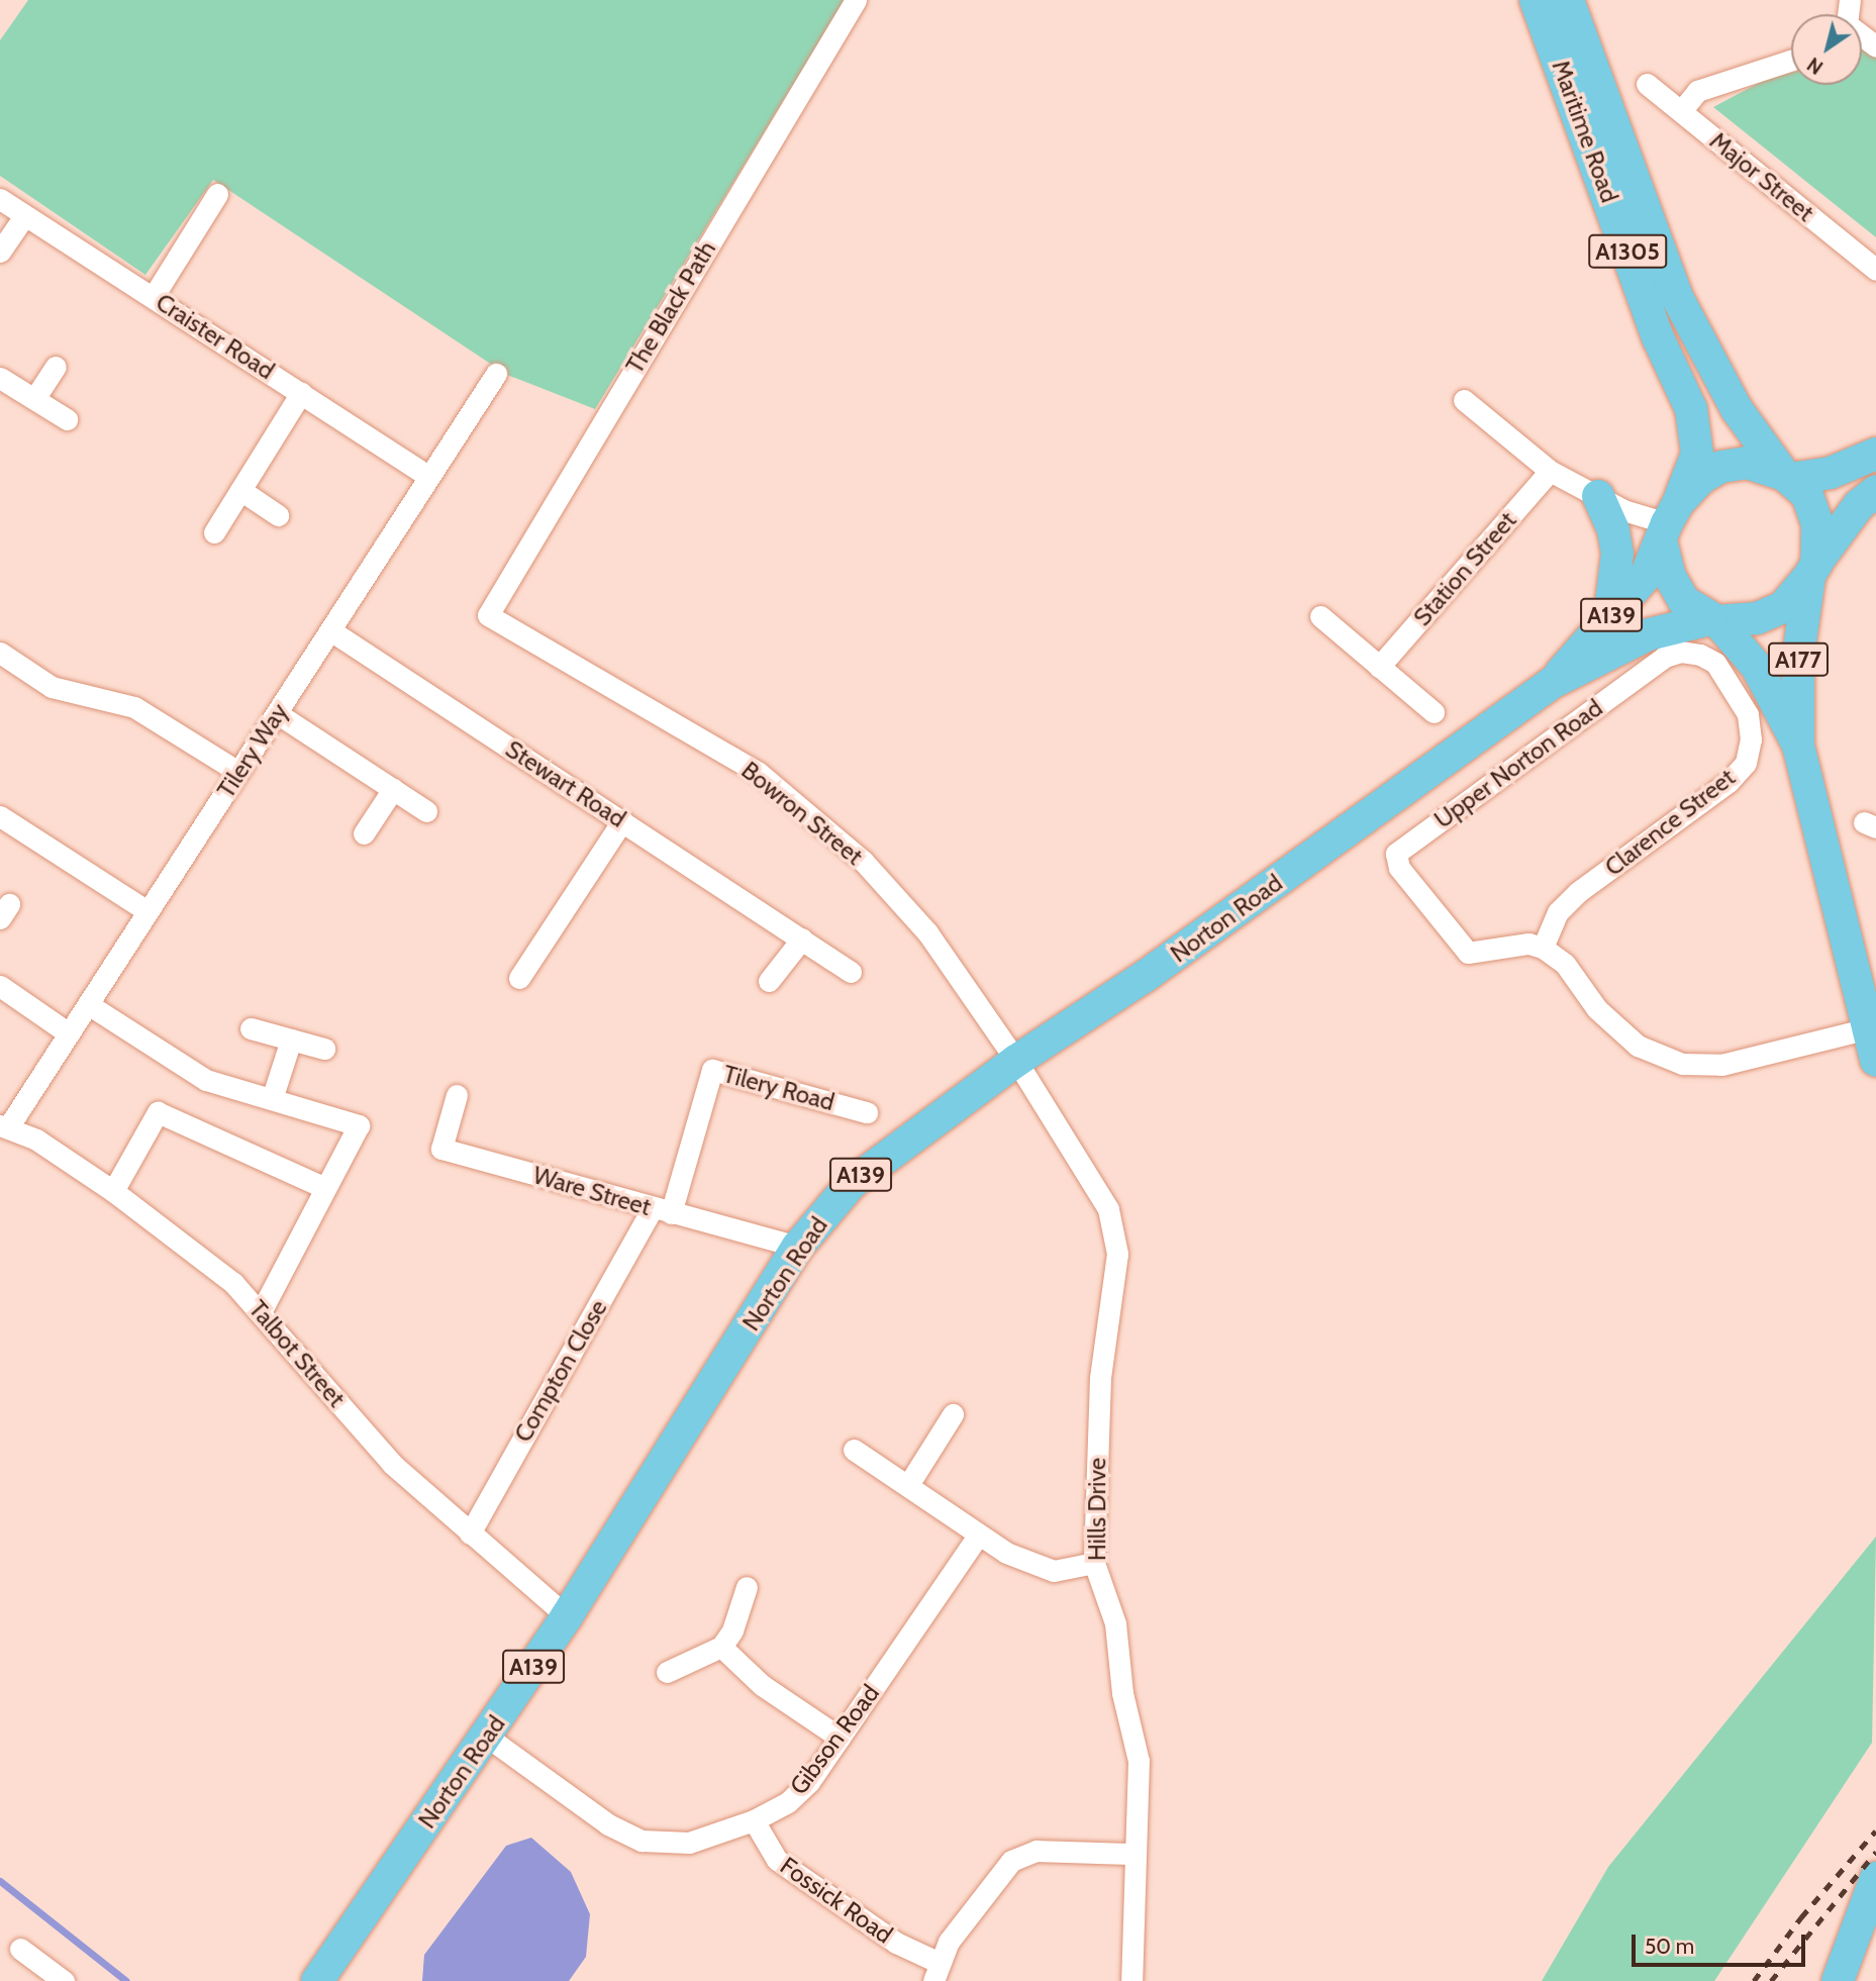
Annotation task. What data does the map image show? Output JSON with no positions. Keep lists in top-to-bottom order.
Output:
{
  "streets": {
    "main road": [
      "Maritime Road",
      "A1305",
      "A139",
      "A177",
      "Norton Road"
    ],
    "street": [
      "Major Street",
      "The Black Path",
      "Craister Road",
      "Station Street",
      "Tilery Way",
      "Upper Norton Road",
      "Stewart Road",
      "Bowron Street",
      "Clarence Street",
      "Tilery Road",
      "Ware Street",
      "Talbot Street",
      "Compton Close",
      "Hills Drive",
      "Gibson Road",
      "Fossick Road"
    ]
  },
  "crossings": [
    ["Maritime Road", "A139"],
    ["Maritime Road", "A177"],
    ["Maritime Road", "Norton Road"],
    ["The Black Path", "Bowron Street"],
    ["Craister Road", "Tilery Way"],
    ["A139", "A177"],
    ["A139", "Norton Road"],
    ["A177", "Norton Road"],
    ["Tilery Way", "Stewart Road"],
    ["Tilery Way", "Talbot Street"],
    ["Upper Norton Road", "Clarence Street"],
    ["Bowron Street", "Norton Road"],
    ["Bowron Street", "Hills Drive"],
    ["Norton Road", "Ware Street"],
    ["Norton Road", "Talbot Street"],
    ["Norton Road", "Hills Drive"],
    ["Norton Road", "Gibson Road"],
    ["Tilery Road", "Ware Street"],
    ["Tilery Road", "Compton Close"],
    ["Ware Street", "Compton Close"],
    ["Talbot Street", "Compton Close"],
    ["Gibson Road", "Fossick Road"]
  ],
  "scale_bar": "50 m",
  "north": "bottom left"
}
